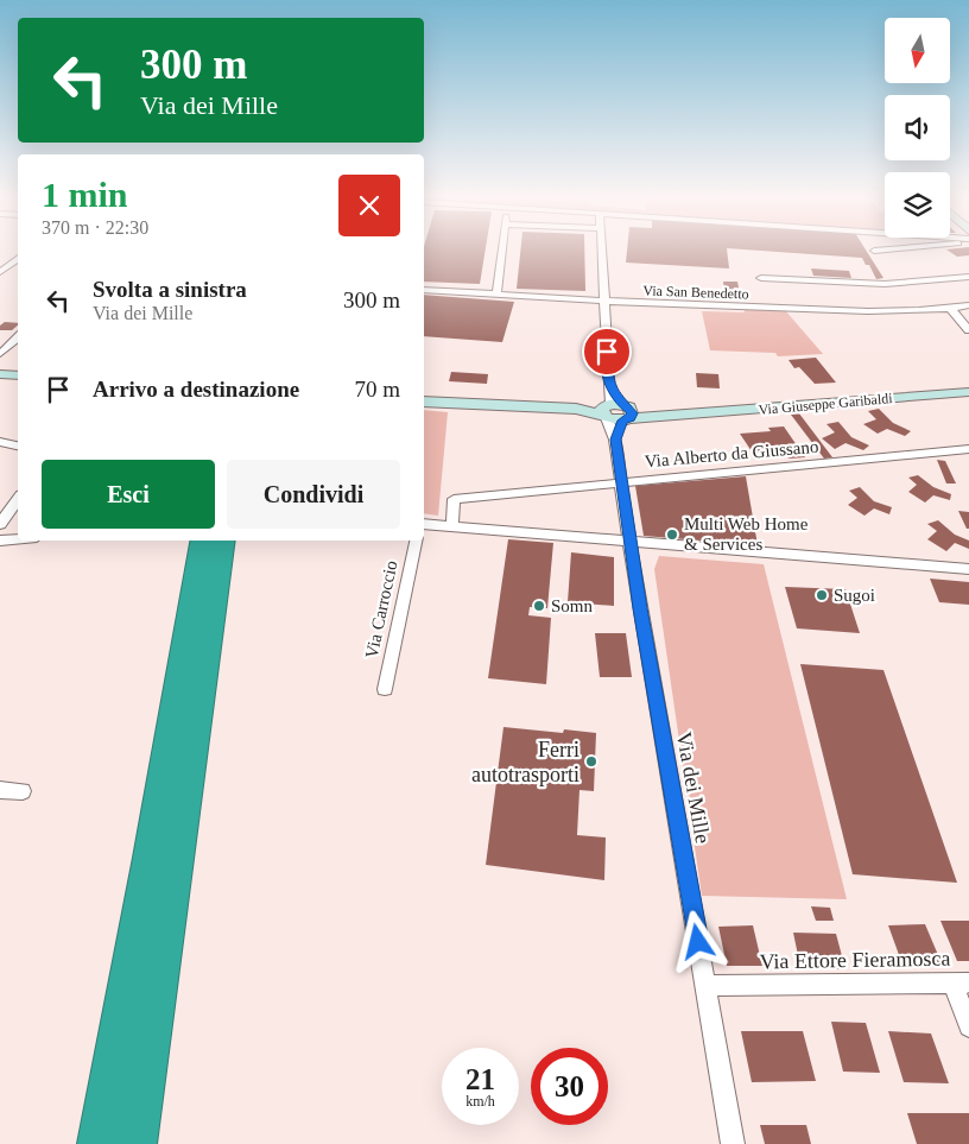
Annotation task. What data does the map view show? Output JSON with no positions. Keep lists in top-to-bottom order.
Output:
{
  "streets": {
    "street": [
      "Via San Benedetto",
      "Via Giuseppe Garibaldi",
      "Via Alberto da Giussano",
      "Via Carroccio",
      "Via dei Mille",
      "Via Ettore Fieramosca"
    ]
  },
  "crossings": [
    ["Via San Benedetto", "Via dei Mille"],
    ["Via Giuseppe Garibaldi", "Via dei Mille"],
    ["Via Alberto da Giussano", "Via dei Mille"],
    ["Via dei Mille", "Via Ettore Fieramosca"]
  ],
  "places": [
    "Multi Web Home & Services",
    "Sugoi",
    "Somn",
    "Ferri autotrasporti"
  ],
  "north": "bottom",
  "page": {
    "turn": ["300 m", "Via dei Mille"],
    "heading": ["1 min", "370 m · 22:30"],
    "list": [
      {
        "name": "Svolta a sinistra",
        "note": "Via dei Mille",
        "value": "300 m"
      },
      {
        "name": "Arrivo a destinazione",
        "value": "70 m"
      }
    ],
    "buttons": ["Esci", "Condividi"],
    "speed": "21 km/h",
    "limit": "30"
  }
}
